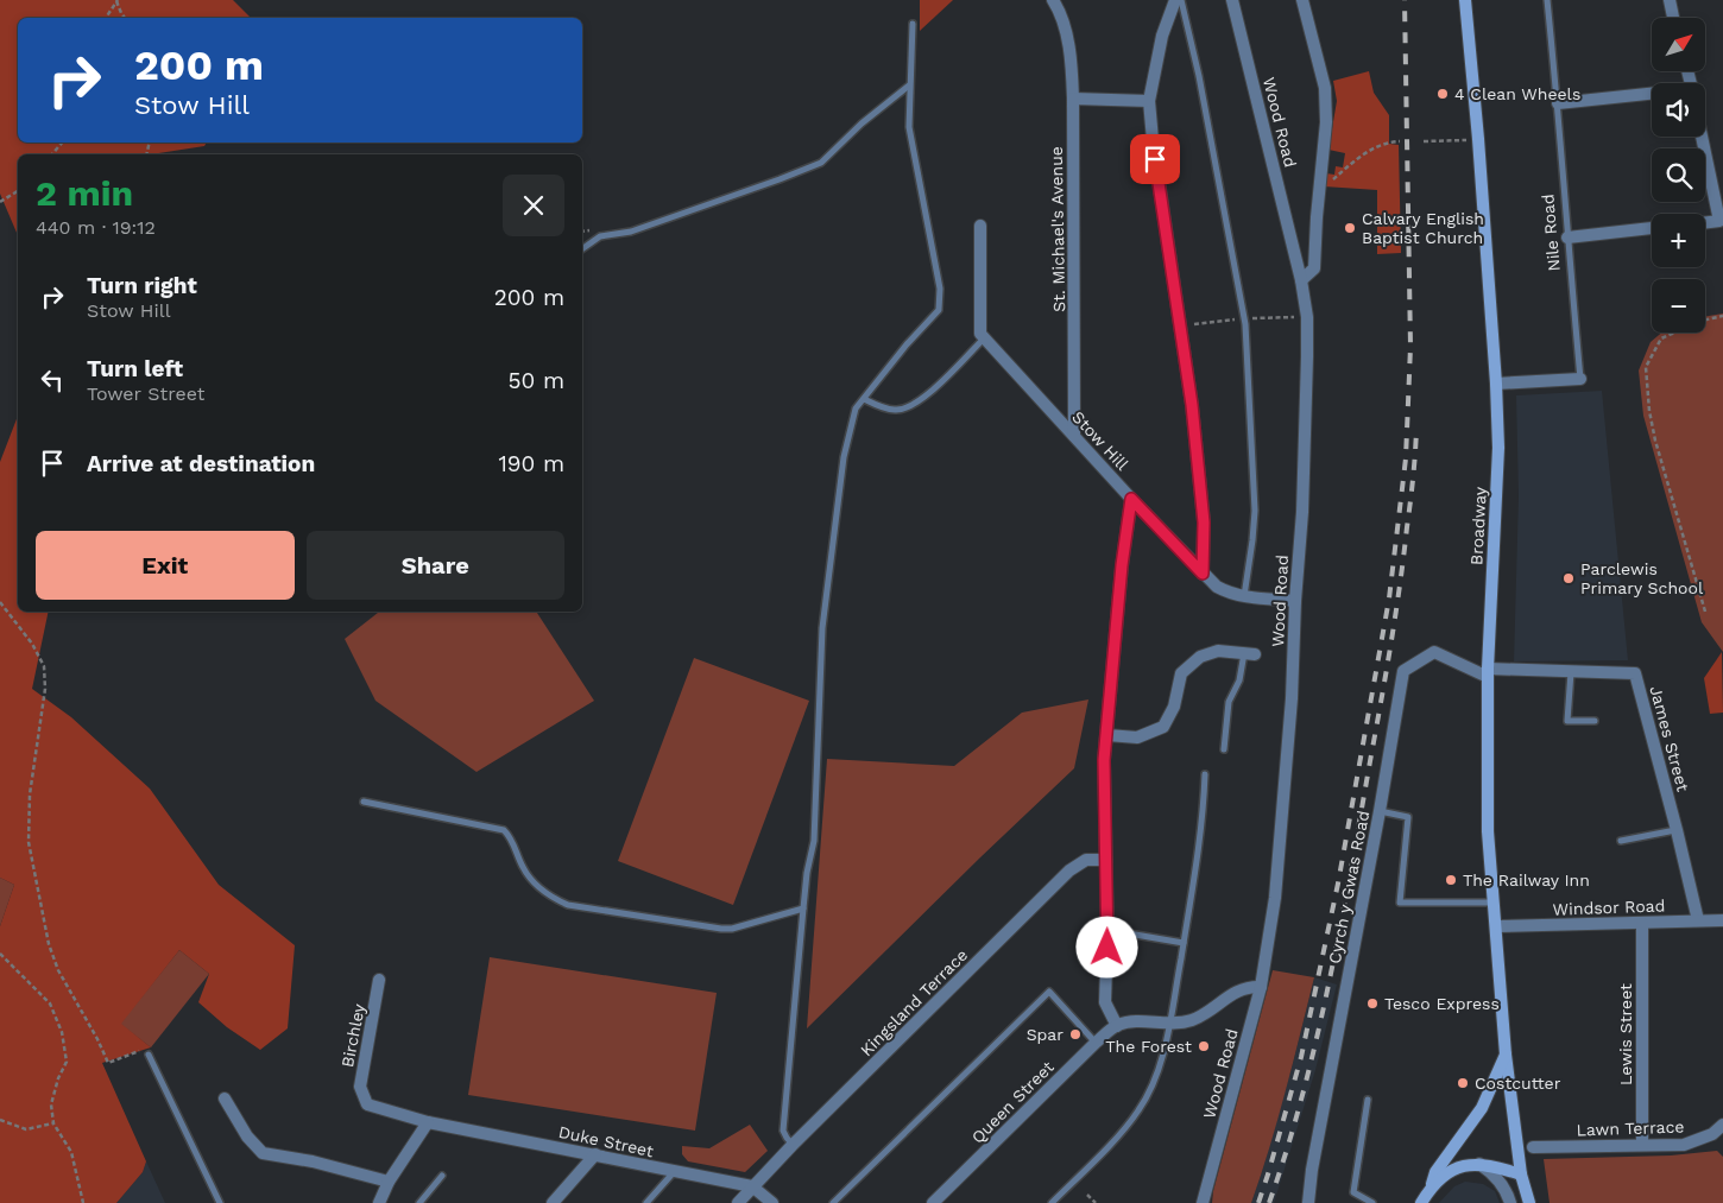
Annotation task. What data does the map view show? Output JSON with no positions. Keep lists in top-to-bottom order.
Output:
{
  "streets": {
    "main road": ["Broadway"],
    "street": [
      "Wood Road",
      "St. Michael's Avenue",
      "Nile Road",
      "Stow Hill",
      "James Street",
      "Cyrch y Gwas Road",
      "Windsor Road",
      "Kingsland Terrace",
      "Lewis Street",
      "Birchley",
      "Queen Street",
      "Lawn Terrace",
      "Duke Street"
    ]
  },
  "crossings": [
    ["Wood Road", "Stow Hill"],
    ["St. Michael's Avenue", "Stow Hill"],
    ["Nile Road", "Broadway"],
    ["Broadway", "James Street"],
    ["Broadway", "Cyrch y Gwas Road"],
    ["Broadway", "Windsor Road"],
    ["James Street", "Cyrch y Gwas Road"],
    ["James Street", "Windsor Road"],
    ["Windsor Road", "Lewis Street"],
    ["Kingsland Terrace", "Duke Street"],
    ["Lewis Street", "Lawn Terrace"],
    ["Birchley", "Duke Street"]
  ],
  "places": [
    "4 Clean Wheels",
    "Calvary English Baptist Church",
    "Parclewis Primary School",
    "The Railway Inn",
    "Tesco Express",
    "Spar",
    "The Forest",
    "Costcutter"
  ],
  "north": "top right",
  "page": {
    "map_buttons": ["+", "−"],
    "turn": ["200 m", "Stow Hill"],
    "heading": ["2 min", "440 m · 19:12"],
    "list": [
      {
        "name": "Turn right",
        "note": "Stow Hill",
        "value": "200 m"
      },
      {
        "name": "Turn left",
        "note": "Tower Street",
        "value": "50 m"
      },
      {
        "name": "Arrive at destination",
        "value": "190 m"
      }
    ],
    "buttons": ["Exit", "Share"]
  }
}
